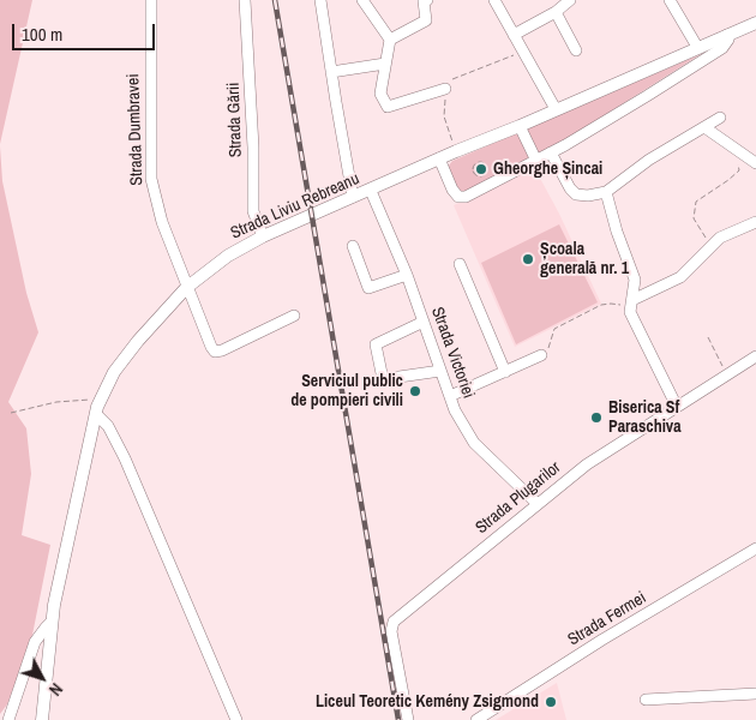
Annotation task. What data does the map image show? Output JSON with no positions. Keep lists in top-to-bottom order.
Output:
{
  "streets": {
    "main road": ["Strada Liviu Rebreanu"],
    "street": [
      "Strada Gării",
      "Strada Dumbravei",
      "Strada Victoriei",
      "Strada Plugarilor",
      "Strada Fermei"
    ]
  },
  "crossings": [
    ["Strada Gării", "Strada Liviu Rebreanu"],
    ["Strada Dumbravei", "Strada Liviu Rebreanu"],
    ["Strada Liviu Rebreanu", "Strada Victoriei"],
    ["Strada Victoriei", "Strada Plugarilor"]
  ],
  "places": [
    "Gheorghe Șincai",
    "Școala generală nr. 1",
    "Serviciul public de pompieri civili",
    "Biserica Sf Paraschiva",
    "Liceul Teoretic Kemény Zsigmond"
  ],
  "scale_bar": "100 m",
  "north": "bottom right"
}
